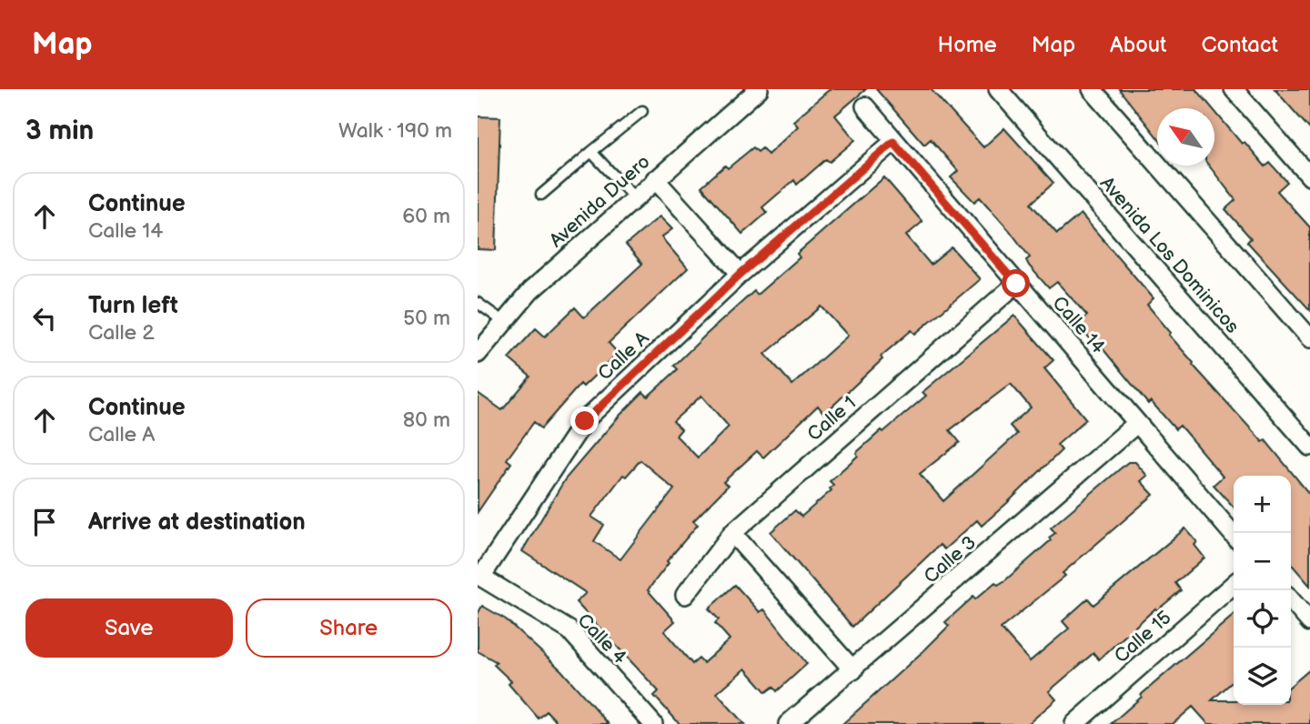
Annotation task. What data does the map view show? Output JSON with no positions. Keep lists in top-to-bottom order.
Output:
{
  "streets": {
    "street": [
      "Avenida Duero",
      "Avenida Los Dominicos",
      "Calle 14",
      "Calle A",
      "Calle 1",
      "Calle 3",
      "Calle 15",
      "Calle 4"
    ]
  },
  "crossings": [
    ["Calle 14", "Calle A"],
    ["Calle 14", "Calle 1"],
    ["Calle 14", "Calle 3"],
    ["Calle A", "Calle 4"]
  ],
  "north": "top left",
  "page": {
    "header": "Map",
    "nav": [
      "Home",
      "Map",
      "About",
      "Contact"
    ],
    "heading": ["3 min", "Walk · 190 m"],
    "list": [
      ["Continue", "Calle 14", "60 m"],
      ["Turn left", "Calle 2", "50 m"],
      ["Continue", "Calle A", "80 m"],
      "Arrive at destination"
    ],
    "map_buttons": ["+", "−"],
    "buttons": ["Save", "Share"]
  }
}
